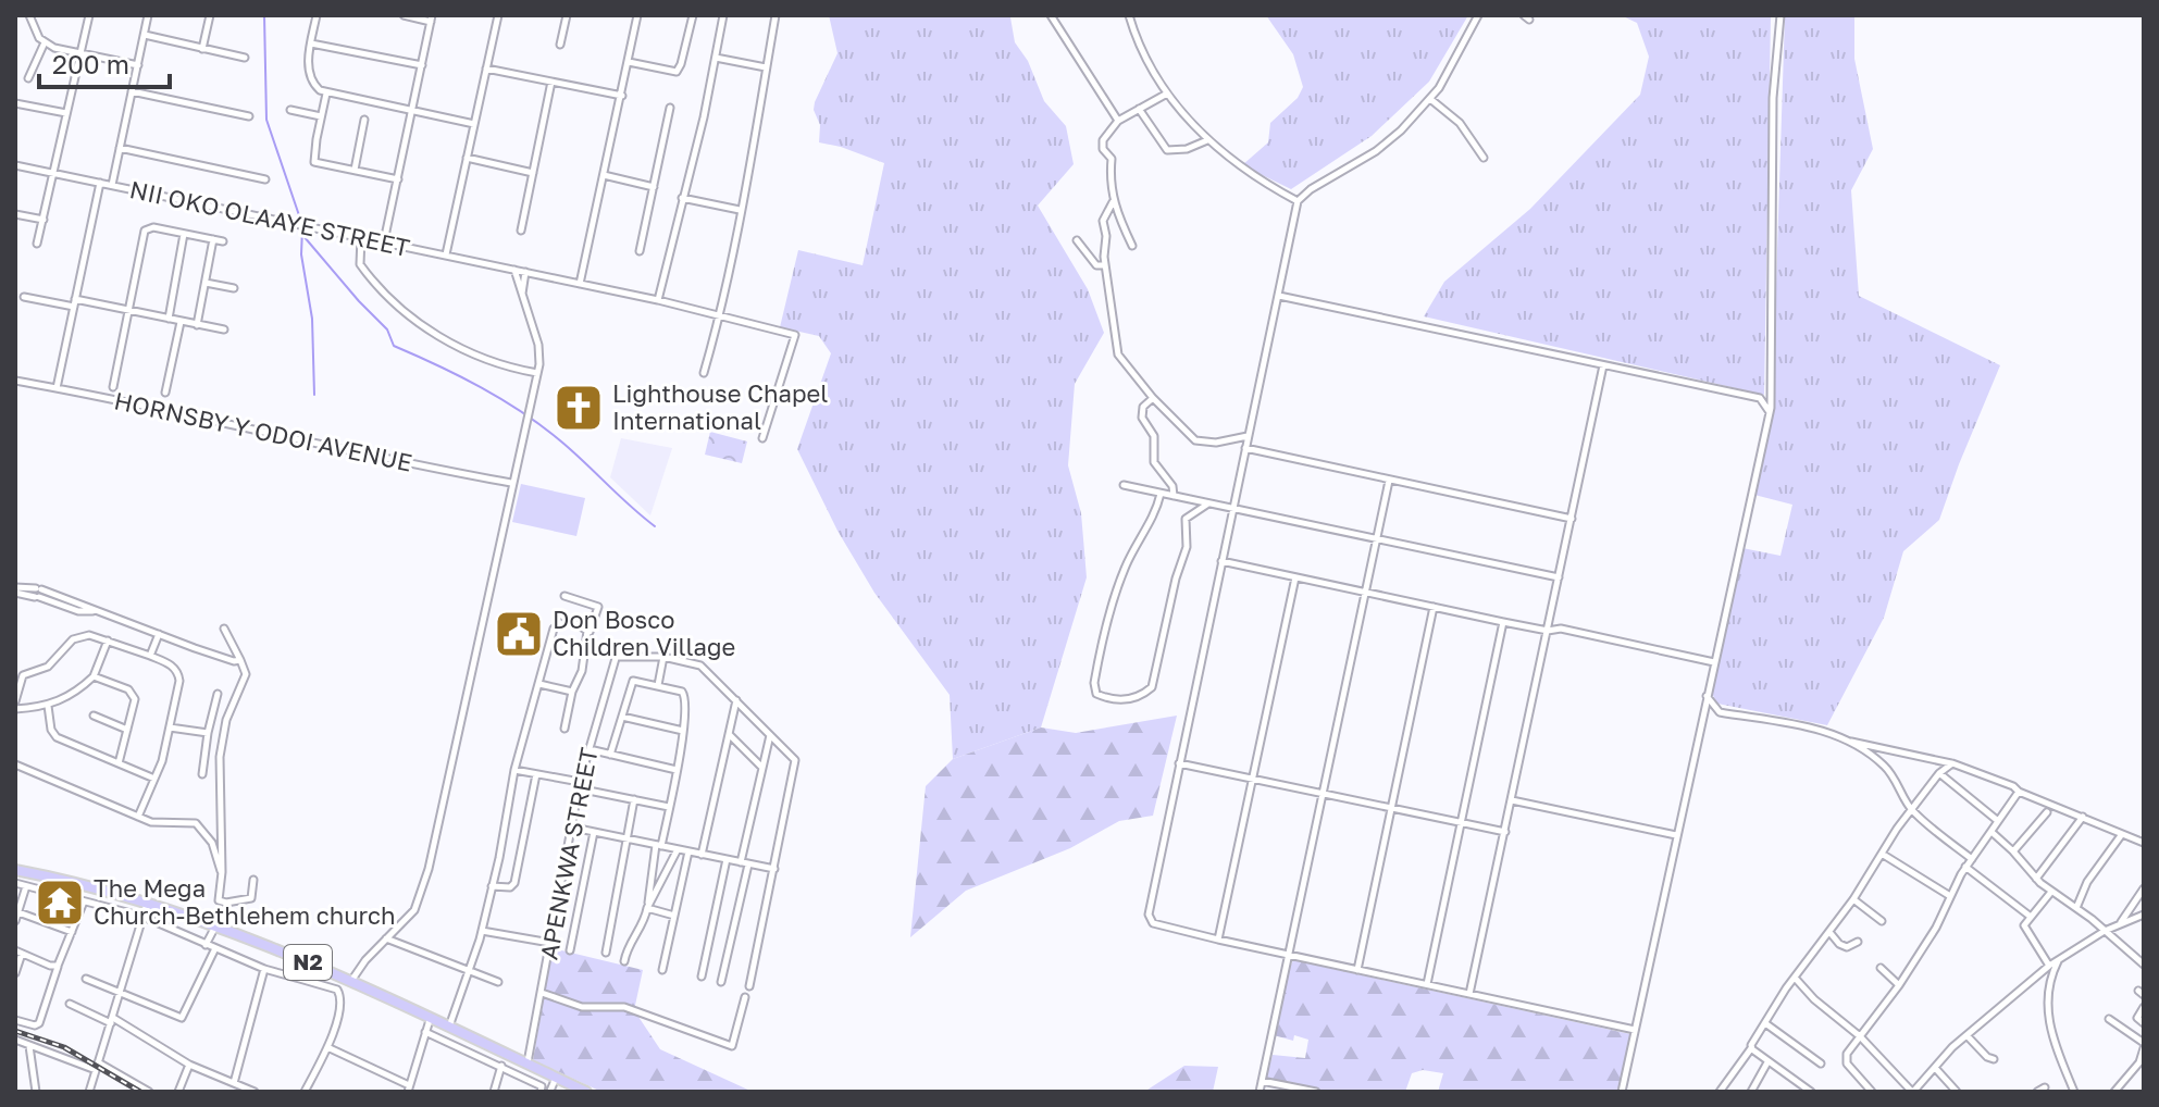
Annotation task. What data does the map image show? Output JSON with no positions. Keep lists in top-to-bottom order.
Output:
{
  "streets": {
    "highway": ["N2"],
    "street": ["NII OKO OLAAYE STREET", "HORNSBY Y ODOI AVENUE", "APENKWA STREET"]
  },
  "crossings": [
    ["APENKWA STREET", "N2"]
  ],
  "places": {
    "church": ["Lighthouse Chapel International"],
    "public building": ["Don Bosco Children Village"],
    "temple": ["The Mega Church-Bethlehem church"]
  },
  "scale_bar": "200 m"
}
